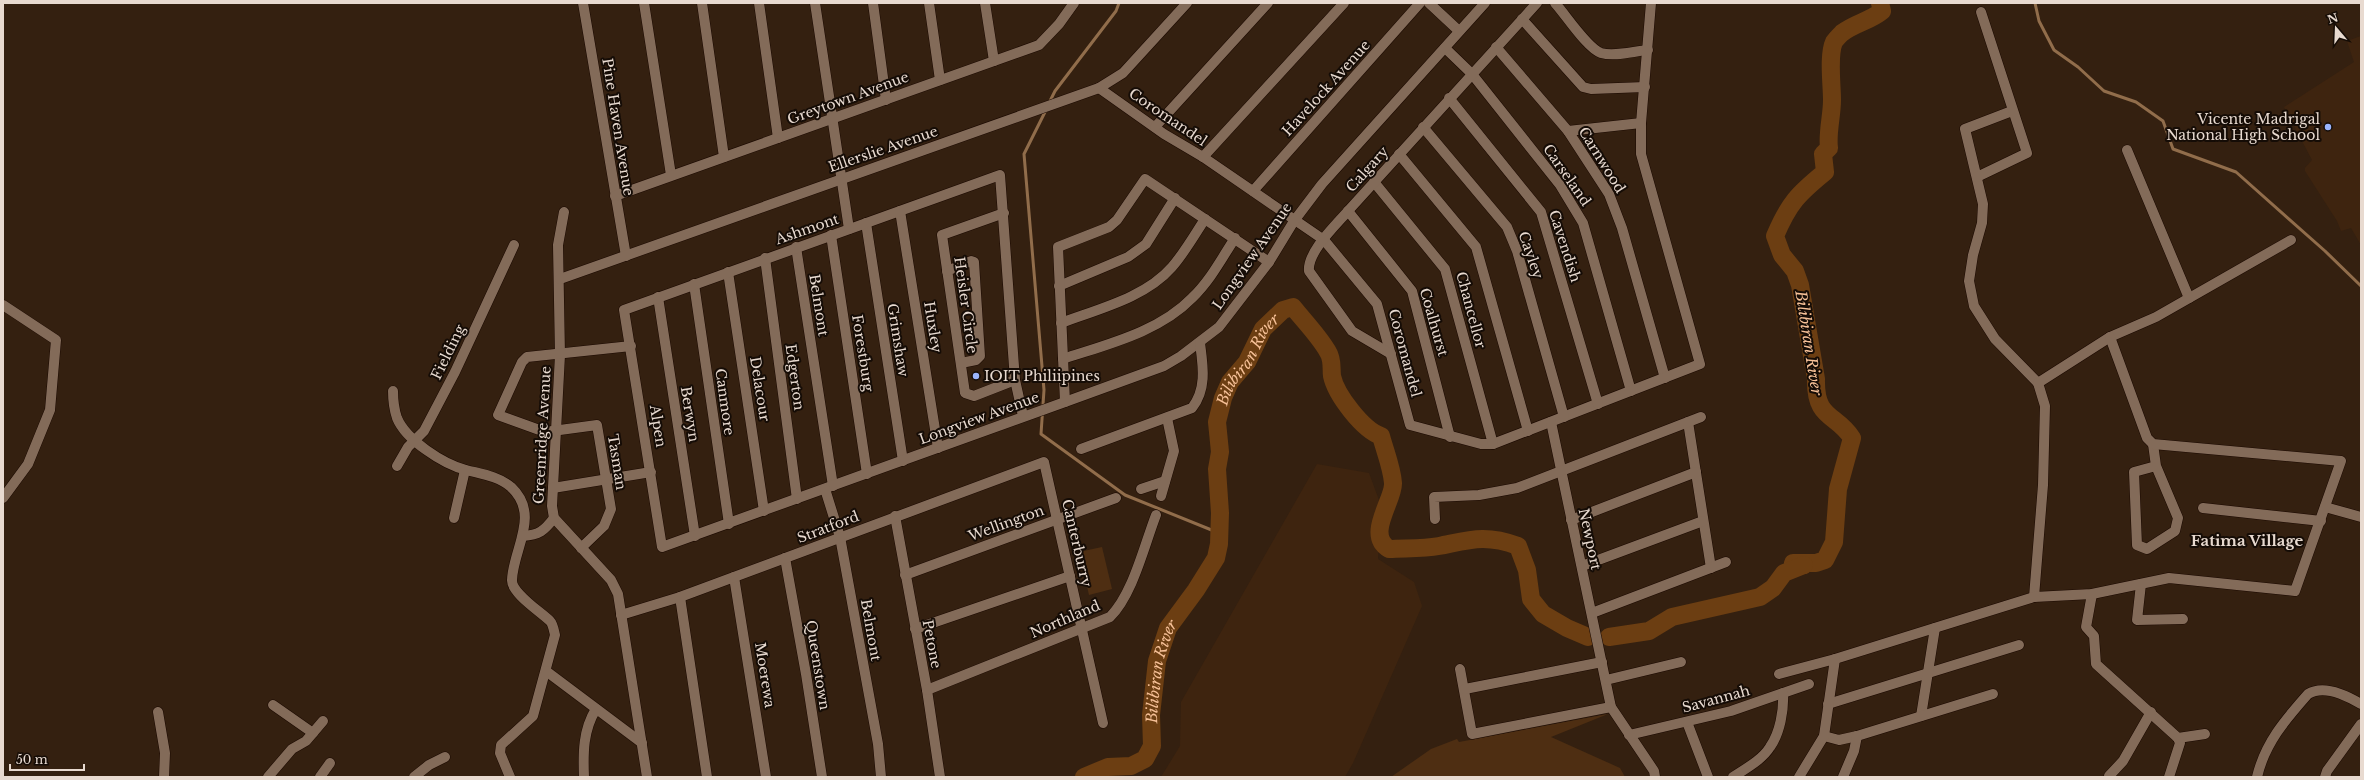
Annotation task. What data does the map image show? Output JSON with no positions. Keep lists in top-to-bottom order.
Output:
{
  "streets": {
    "street": [
      "Havelock Avenue",
      "Greytown Avenue",
      "Coromandel",
      "Pine Haven Avenue",
      "Ellerslie Avenue",
      "Carnwood",
      "Calgary",
      "Carseland",
      "Ashmont",
      "Cavendish",
      "Cayley",
      "Longview Avenue",
      "Belmont",
      "Heisler Circle",
      "Chancellor",
      "Coalhurst",
      "Huxley",
      "Grimshaw",
      "Fielding",
      "Forestburg",
      "Edgerton",
      "Delacour",
      "Canmore",
      "Berwyn",
      "Alpen",
      "Greenridge Avenue",
      "Tasman",
      "Wellington",
      "Stratford",
      "Newport",
      "Canterburry",
      "Northland",
      "Petone",
      "Queenstown",
      "Moerewa",
      "Savannah"
    ]
  },
  "crossings": [
    ["Havelock Avenue", "Coromandel"],
    ["Greytown Avenue", "Pine Haven Avenue"],
    ["Coromandel", "Ellerslie Avenue"],
    ["Coromandel", "Carnwood"],
    ["Coromandel", "Calgary"],
    ["Coromandel", "Carseland"],
    ["Coromandel", "Cavendish"],
    ["Coromandel", "Cayley"],
    ["Coromandel", "Longview Avenue"],
    ["Coromandel", "Chancellor"],
    ["Coromandel", "Coalhurst"],
    ["Coromandel", "Newport"],
    ["Pine Haven Avenue", "Ellerslie Avenue"],
    ["Ellerslie Avenue", "Greenridge Avenue"],
    ["Carnwood", "Calgary"],
    ["Calgary", "Carseland"],
    ["Calgary", "Cavendish"],
    ["Calgary", "Cayley"],
    ["Calgary", "Chancellor"],
    ["Calgary", "Coalhurst"],
    ["Carseland", "Longview Avenue"],
    ["Ashmont", "Belmont"],
    ["Ashmont", "Heisler Circle"],
    ["Ashmont", "Huxley"],
    ["Ashmont", "Grimshaw"],
    ["Ashmont", "Forestburg"],
    ["Ashmont", "Edgerton"],
    ["Ashmont", "Delacour"],
    ["Ashmont", "Canmore"],
    ["Ashmont", "Berwyn"],
    ["Ashmont", "Alpen"],
    ["Longview Avenue", "Belmont"],
    ["Longview Avenue", "Huxley"],
    ["Longview Avenue", "Grimshaw"],
    ["Longview Avenue", "Forestburg"],
    ["Longview Avenue", "Edgerton"],
    ["Longview Avenue", "Delacour"],
    ["Longview Avenue", "Canmore"],
    ["Longview Avenue", "Berwyn"],
    ["Longview Avenue", "Alpen"],
    ["Belmont", "Stratford"],
    ["Alpen", "Tasman"],
    ["Greenridge Avenue", "Tasman"],
    ["Greenridge Avenue", "Stratford"],
    ["Wellington", "Canterburry"],
    ["Wellington", "Petone"],
    ["Stratford", "Canterburry"],
    ["Stratford", "Petone"],
    ["Stratford", "Queenstown"],
    ["Stratford", "Moerewa"],
    ["Canterburry", "Northland"],
    ["Northland", "Petone"]
  ],
  "districts": ["Fatima Village"],
  "water": ["Bilibiran River"],
  "places": ["Vicente Madrigal National High School", "IOIT Philiipines"],
  "scale_bar": "50 m",
  "north": "top"
}
